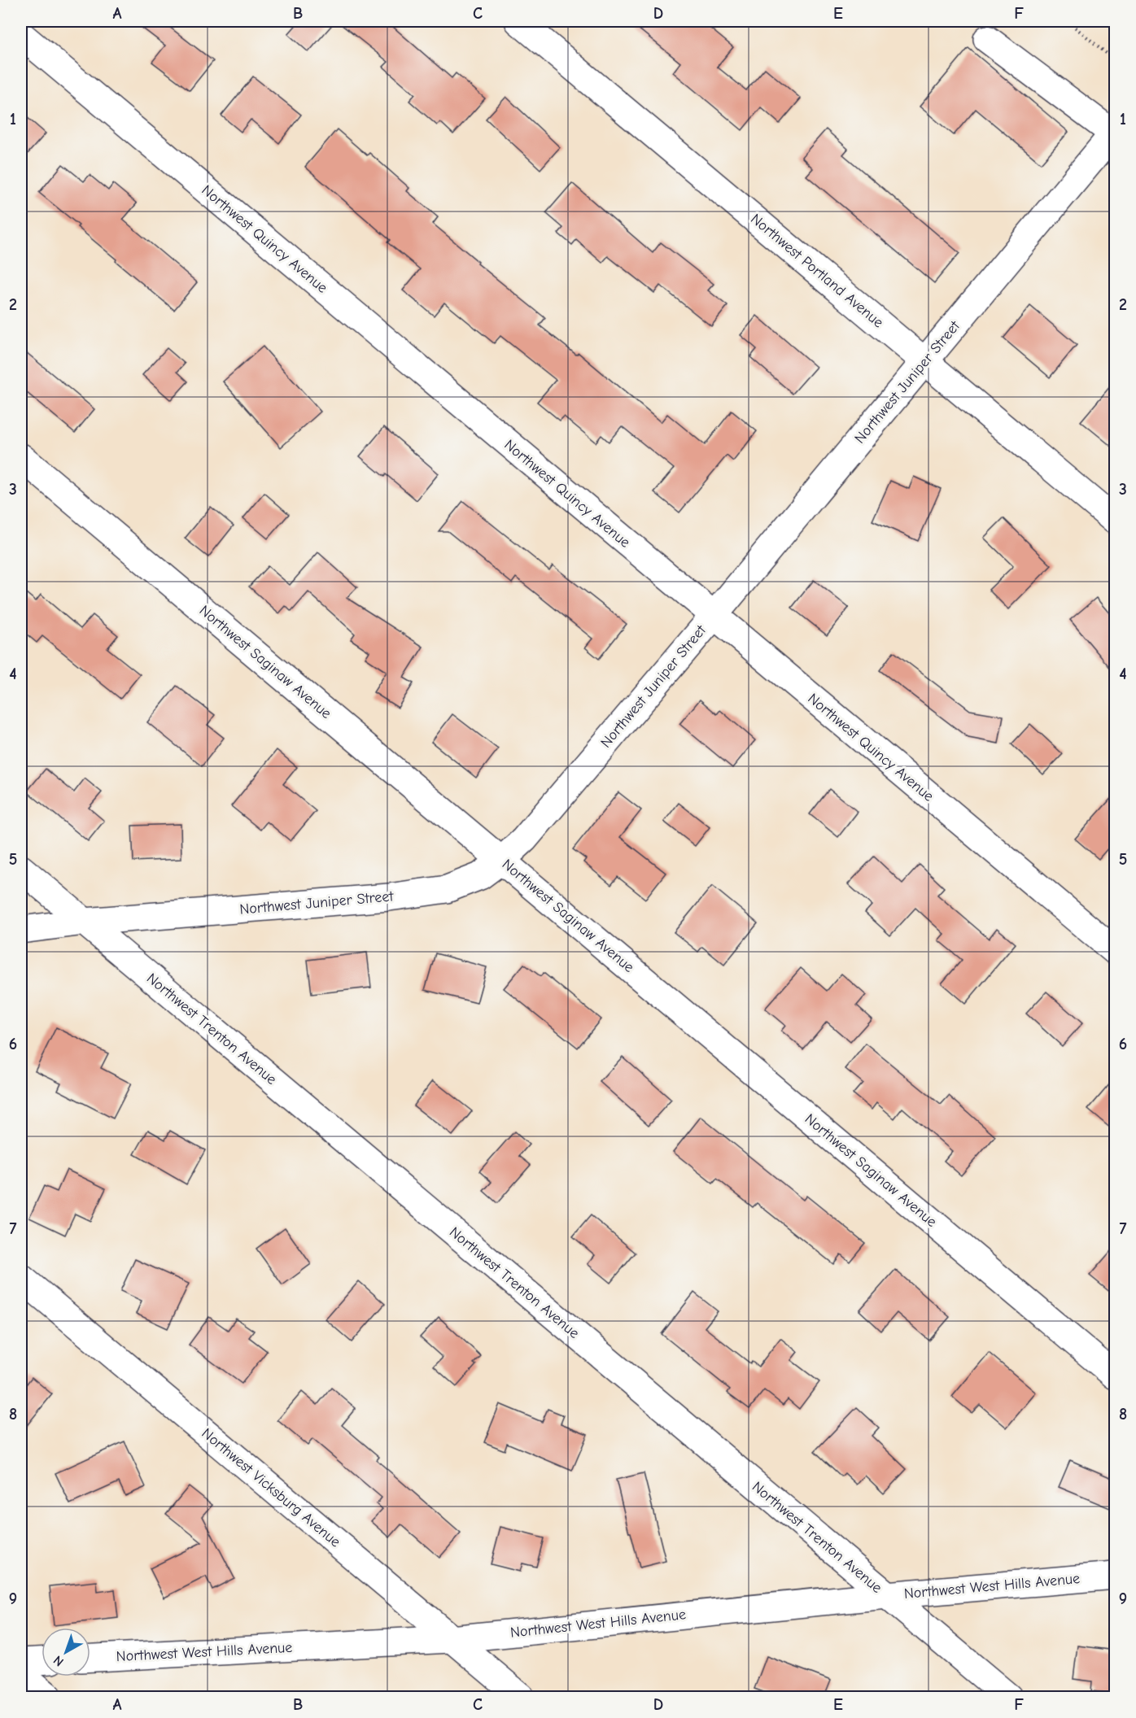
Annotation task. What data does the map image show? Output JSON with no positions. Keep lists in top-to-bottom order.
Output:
{
  "streets": {
    "street": [
      "Northwest Quincy Avenue",
      "Northwest Portland Avenue",
      "Northwest Juniper Street",
      "Northwest Saginaw Avenue",
      "Northwest Trenton Avenue",
      "Northwest Vicksburg Avenue",
      "Northwest West Hills Avenue"
    ]
  },
  "crossings": [
    ["Northwest Quincy Avenue", "Northwest Juniper Street"],
    ["Northwest Portland Avenue", "Northwest Juniper Street"],
    ["Northwest Juniper Street", "Northwest Saginaw Avenue"],
    ["Northwest Juniper Street", "Northwest Trenton Avenue"],
    ["Northwest Trenton Avenue", "Northwest West Hills Avenue"],
    ["Northwest Vicksburg Avenue", "Northwest West Hills Avenue"]
  ],
  "north": "bottom left",
  "grid": {
    "columns": [
      "A",
      "B",
      "C",
      "D",
      "E",
      "F"
    ],
    "rows": [
      "1",
      "2",
      "3",
      "4",
      "5",
      "6",
      "7",
      "8",
      "9"
    ]
  }
}
